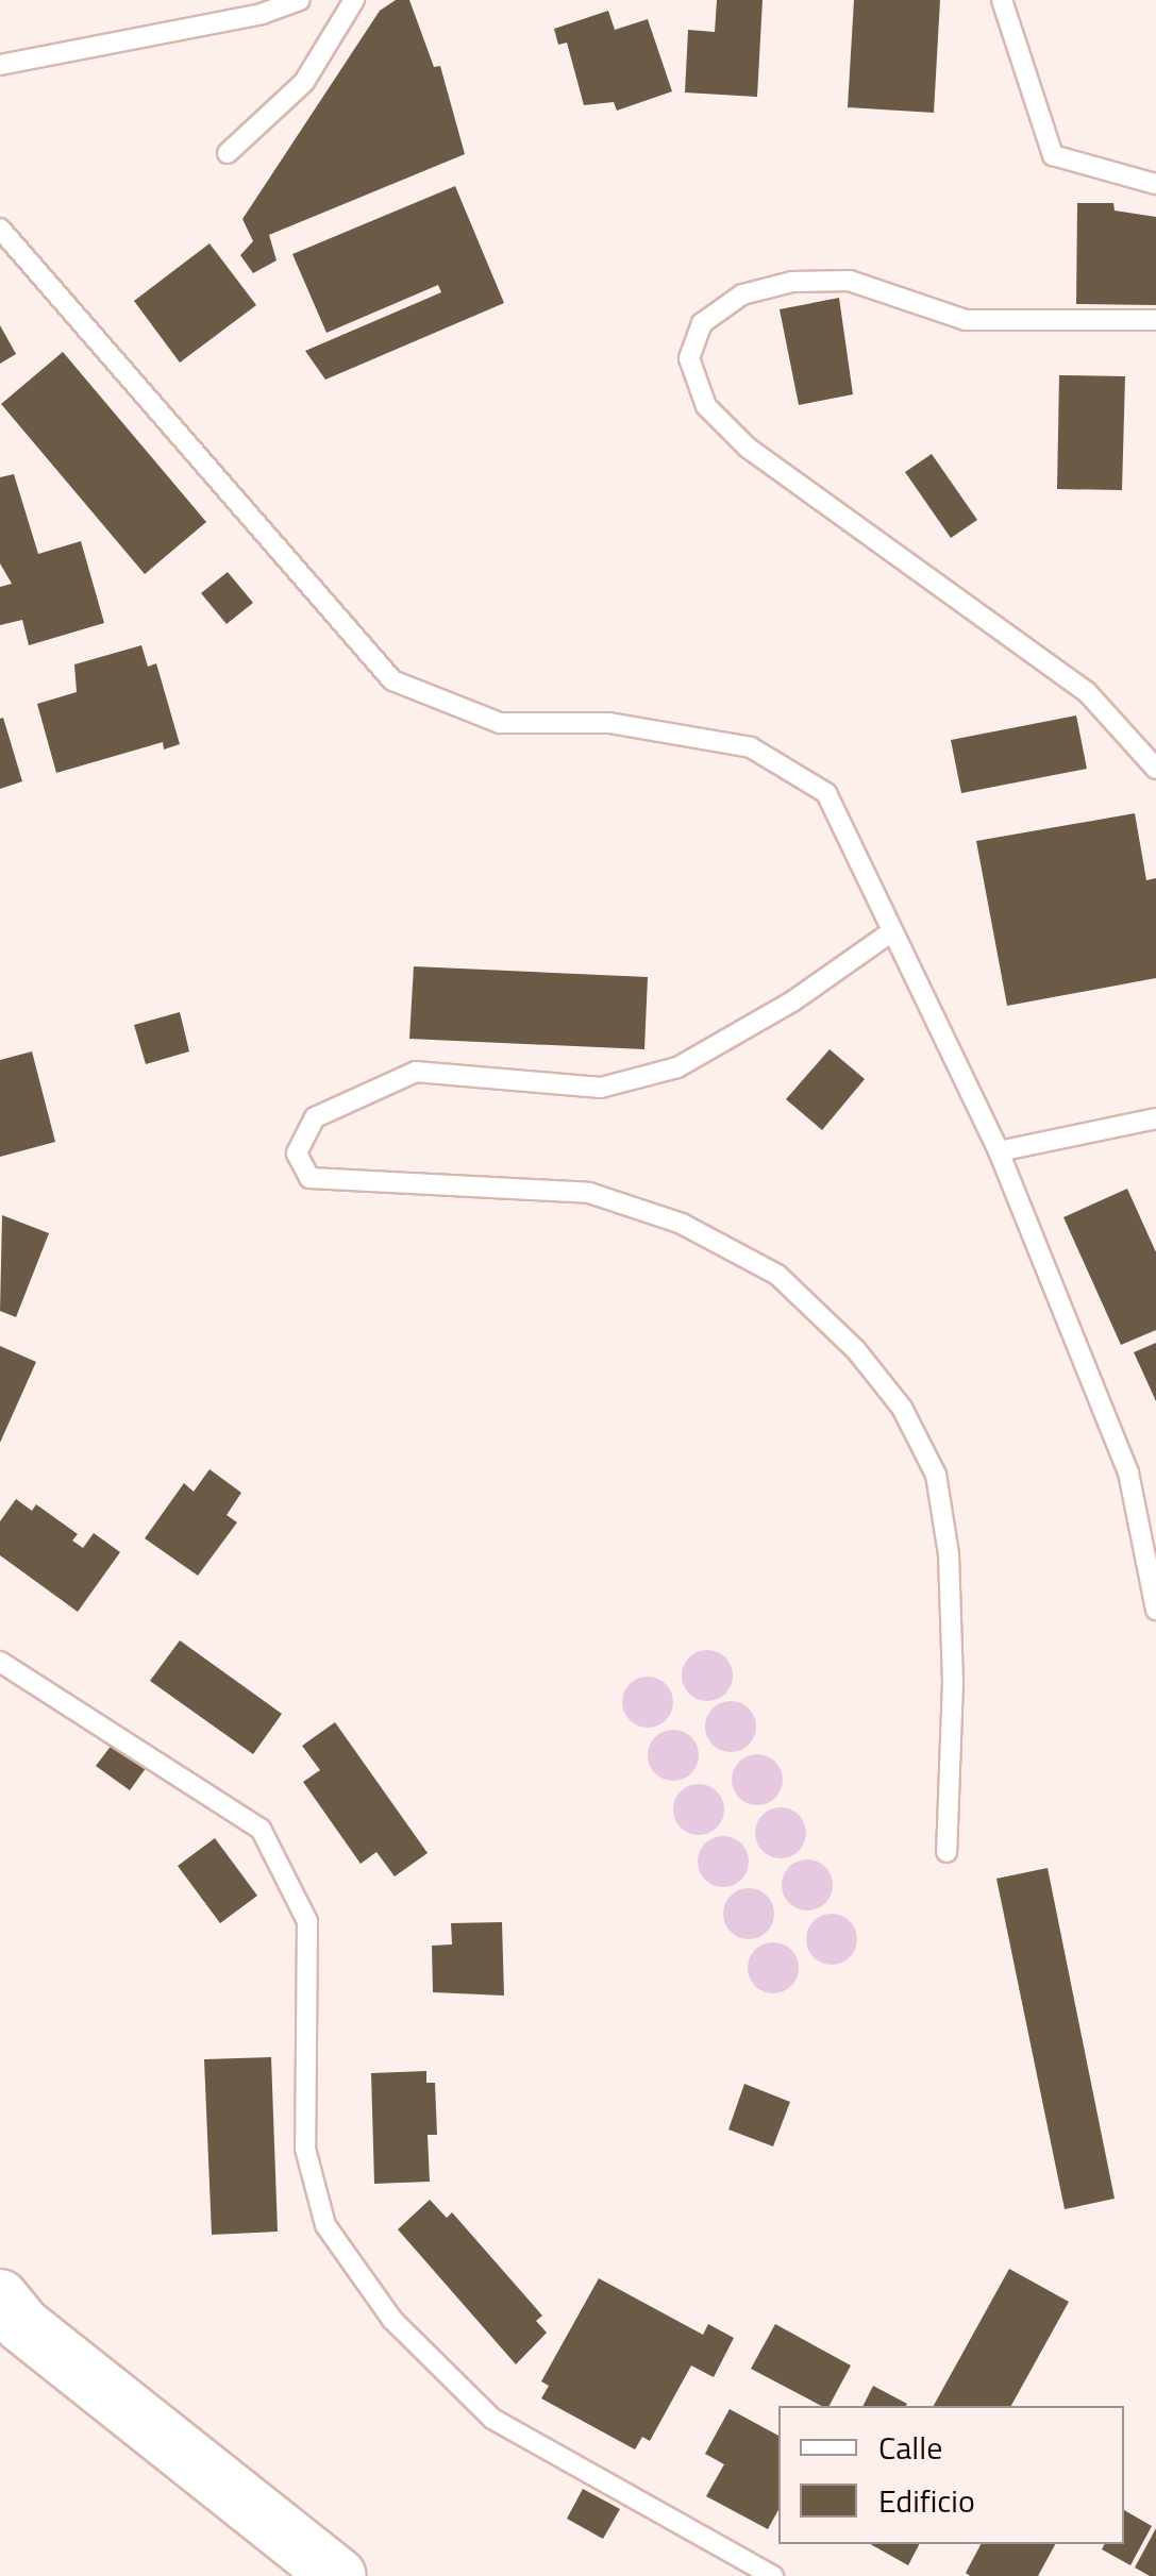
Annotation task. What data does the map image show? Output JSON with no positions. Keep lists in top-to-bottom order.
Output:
{
  "legend": ["Calle", "Edificio"]
}
